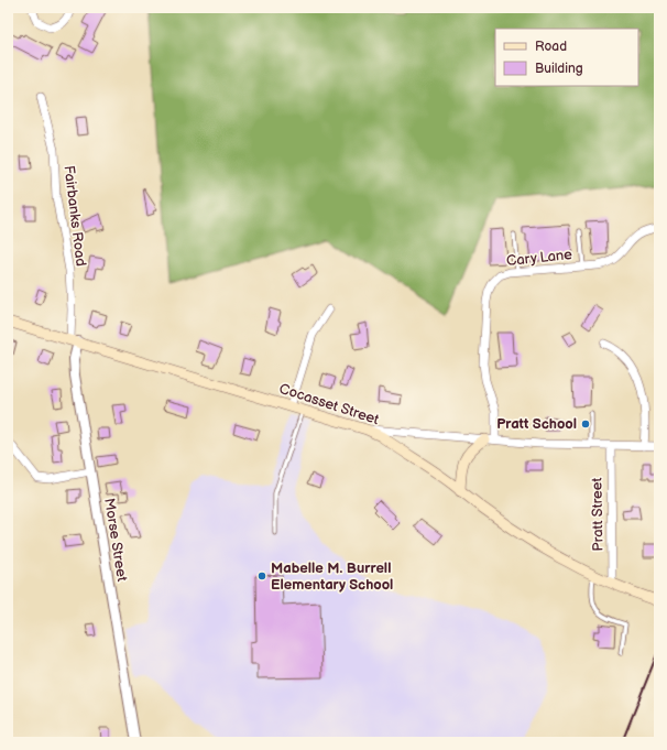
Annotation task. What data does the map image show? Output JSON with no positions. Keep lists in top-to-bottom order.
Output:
{
  "streets": {
    "main road": ["Cocasset Street"],
    "street": [
      "Fairbanks Road",
      "Cary Lane",
      "Pratt Street",
      "Morse Street"
    ]
  },
  "crossings": [
    ["Fairbanks Road", "Cocasset Street"],
    ["Fairbanks Road", "Morse Street"],
    ["Cocasset Street", "Pratt Street"],
    ["Cocasset Street", "Morse Street"]
  ],
  "places": ["Pratt School", "Mabelle M. Burrell Elementary School"],
  "legend": ["Road", "Building"]
}
